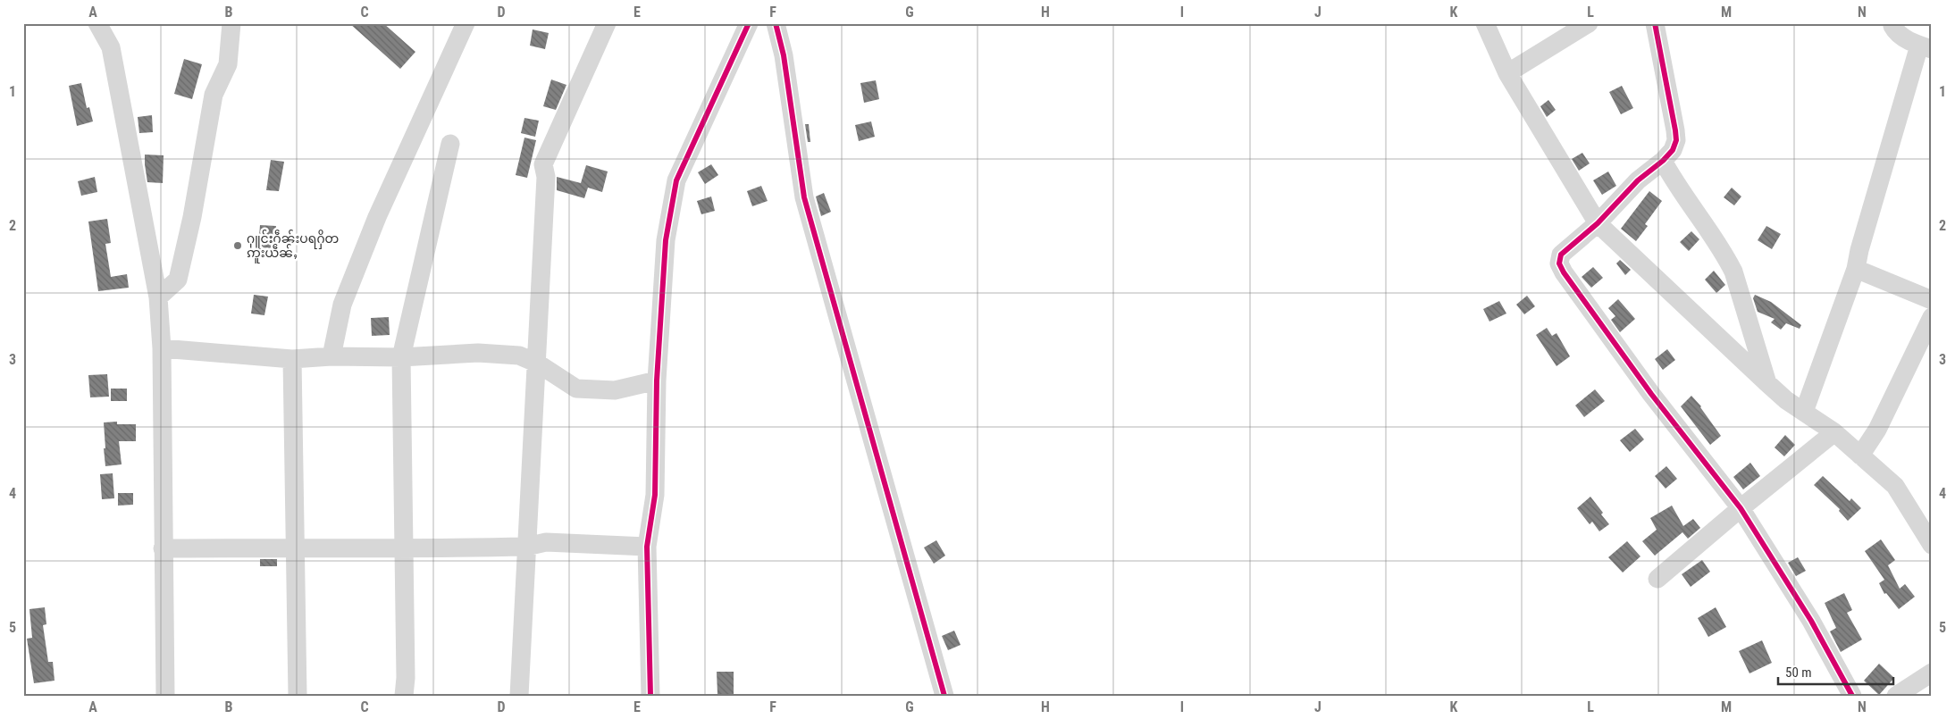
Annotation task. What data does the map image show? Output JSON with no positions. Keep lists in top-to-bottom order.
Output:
{
  "places": ["ႁူင်းႁဵၼ်းပရႁိတ ဢူးယဵၼ်ႇ"],
  "scale_bar": "50 m",
  "grid": {
    "columns": [
      "A",
      "B",
      "C",
      "D",
      "E",
      "F",
      "G",
      "H",
      "I",
      "J",
      "K",
      "L",
      "M",
      "N"
    ],
    "rows": [
      "1",
      "2",
      "3",
      "4",
      "5"
    ]
  }
}
